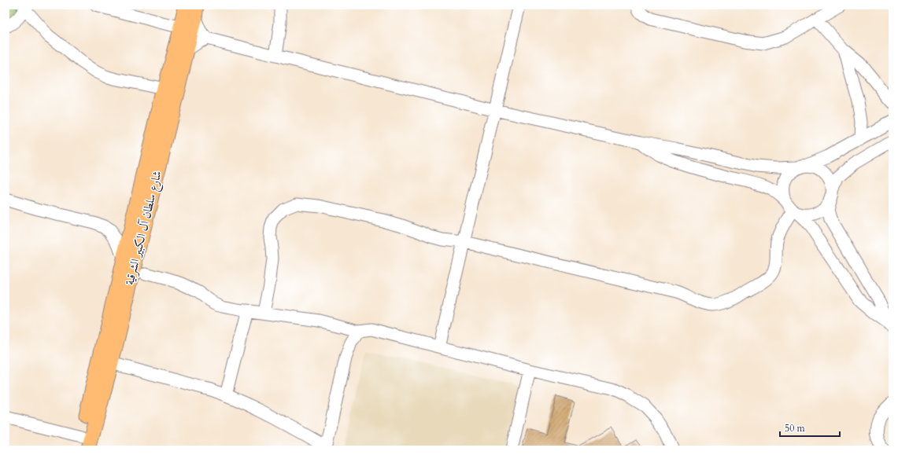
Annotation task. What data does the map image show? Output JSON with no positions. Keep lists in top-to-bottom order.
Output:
{
  "streets": {
    "main road": ["شارع سلطان آل الكبير الشرقية"]
  },
  "scale_bar": "50 m"
}
